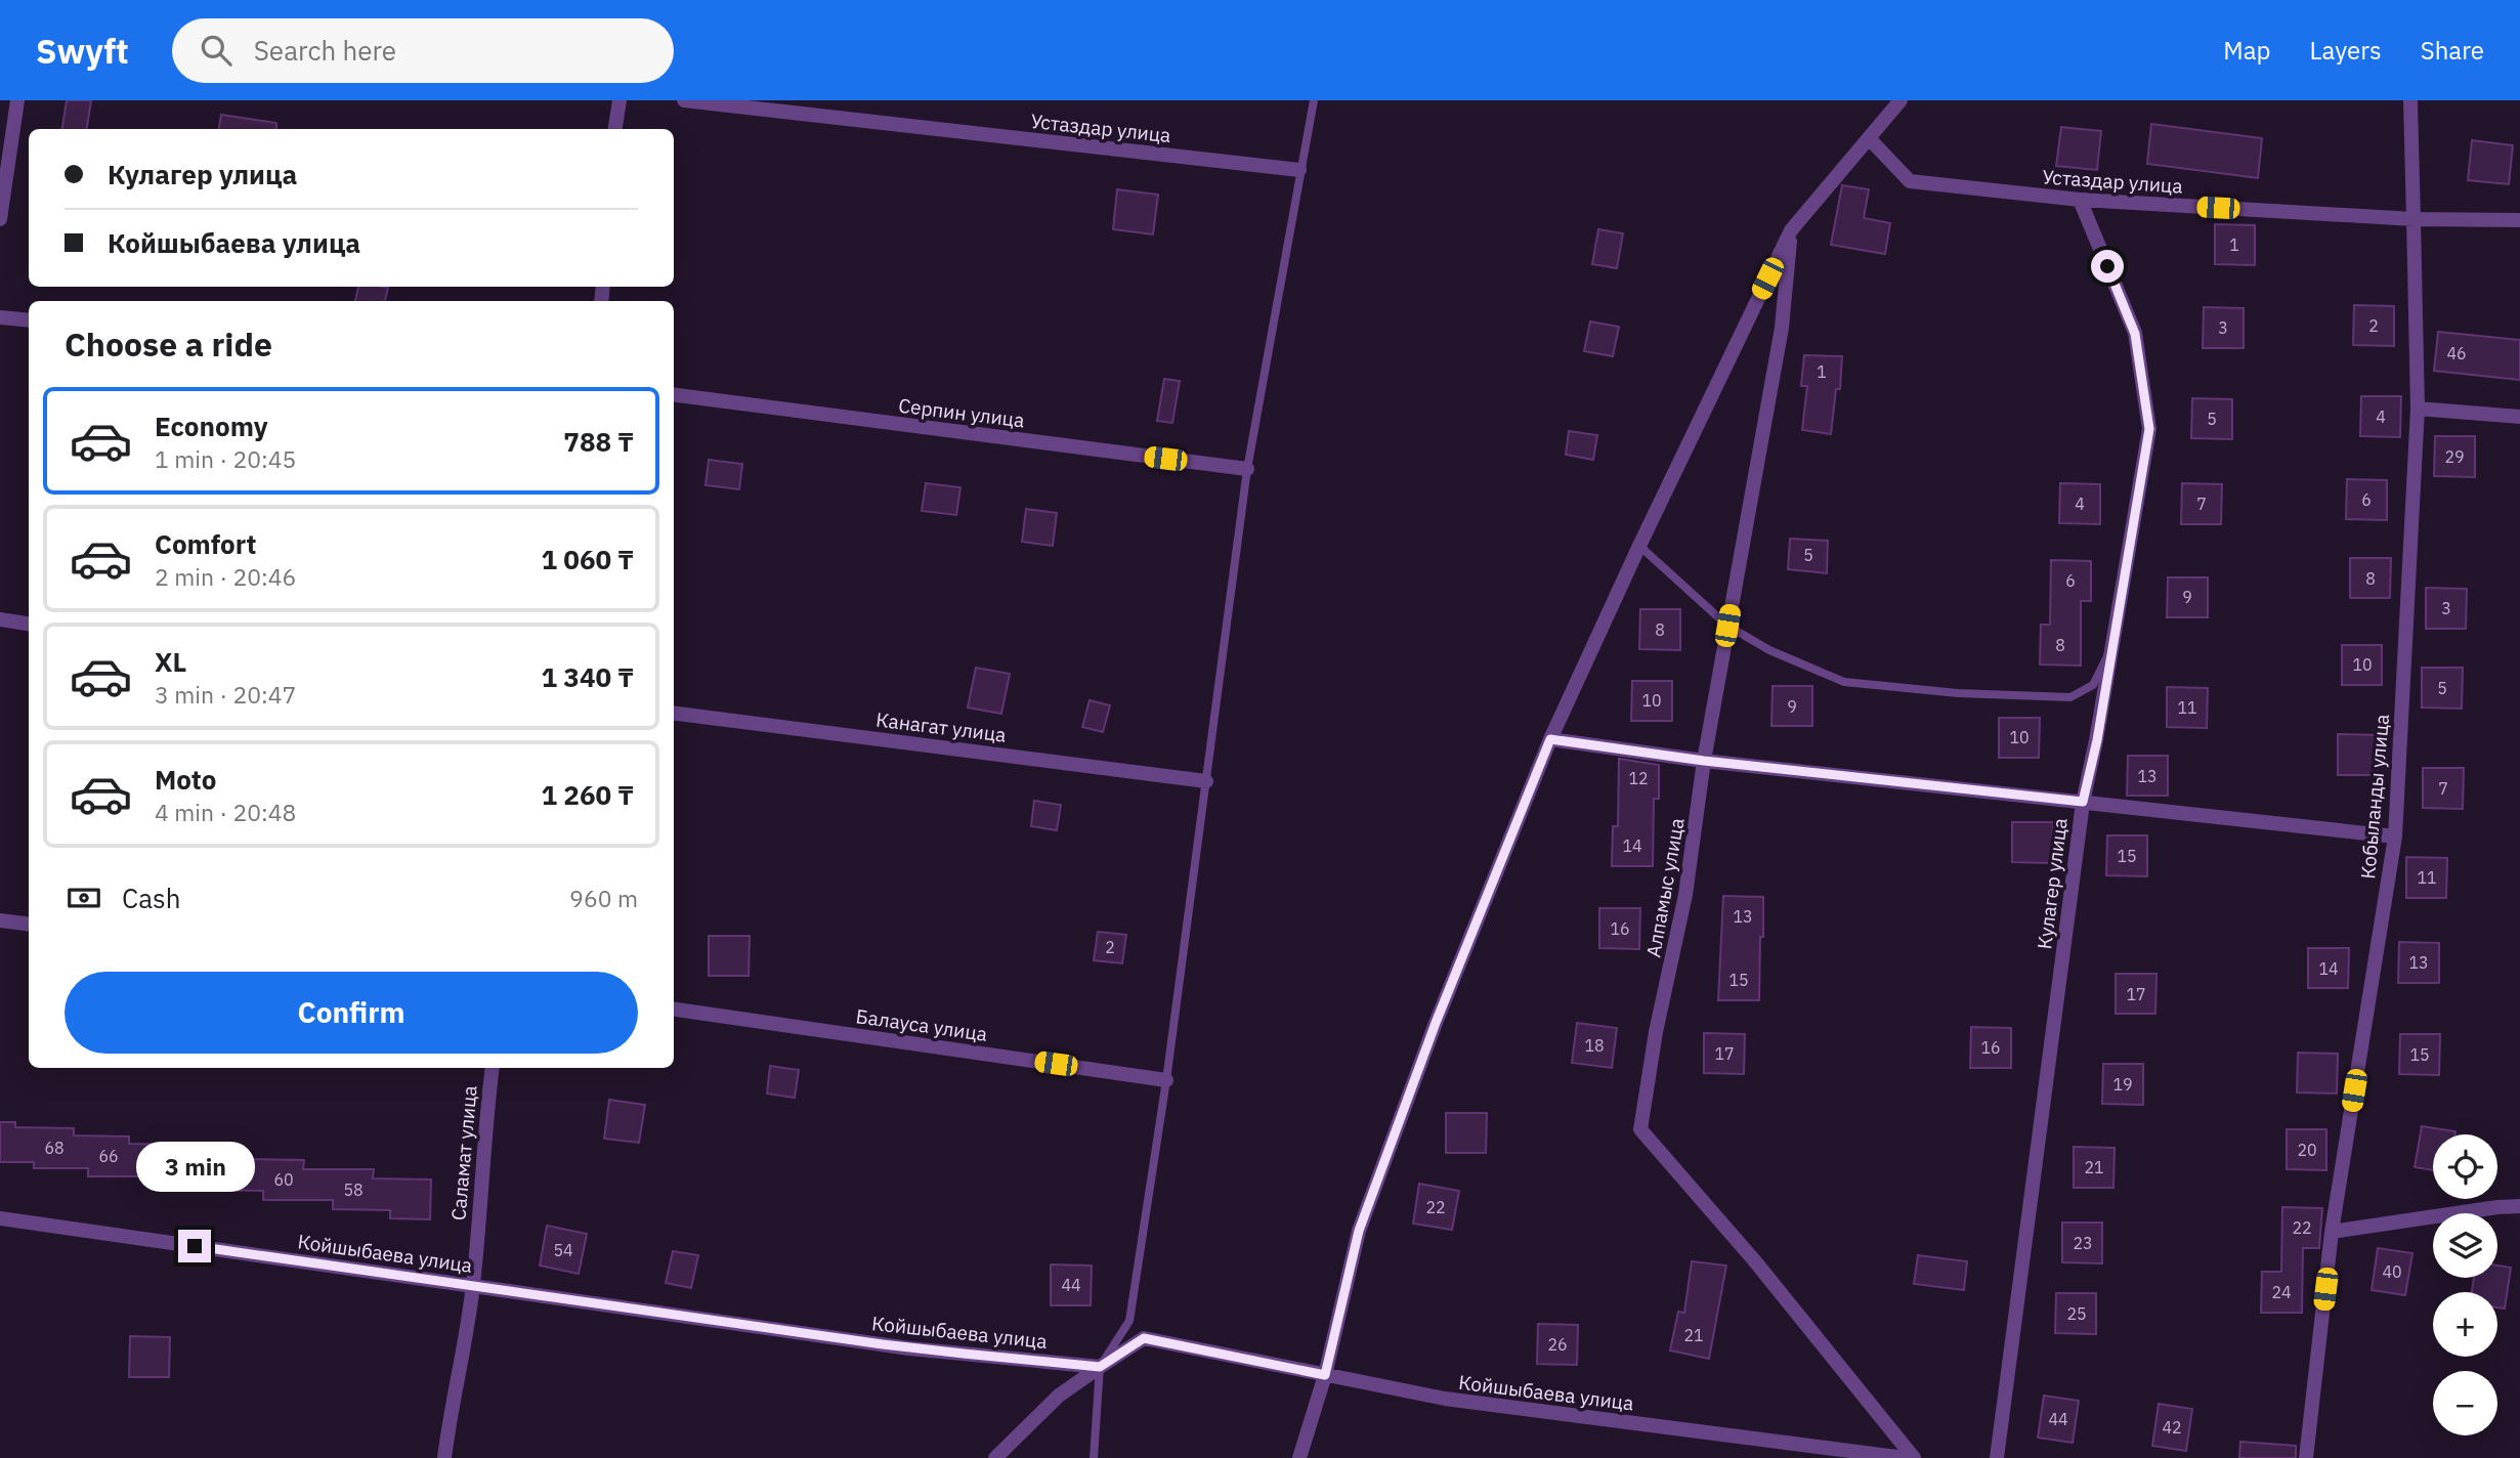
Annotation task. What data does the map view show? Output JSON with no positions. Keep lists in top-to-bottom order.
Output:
{
  "streets": {
    "street": [
      "Устаздар улица",
      "Серпин улица",
      "Канагат улица",
      "Кобыланды улица",
      "Кулагер улица",
      "Алпамыс улица",
      "Балауса улица",
      "Саламат улица",
      "Койшыбаева улица"
    ]
  },
  "crossings": [
    ["Устаздар улица", "Кобыланды улица"],
    ["Устаздар улица", "Кулагер улица"],
    ["Саламат улица", "Койшыбаева улица"]
  ],
  "house_numbers": [
    "1",
    "2",
    "3",
    "46",
    "1",
    "4",
    "5",
    "29",
    "6",
    "4",
    "7",
    "5",
    "8",
    "6",
    "9",
    "3",
    "8",
    "8",
    "10",
    "5",
    "10",
    "9",
    "11",
    "10",
    "13",
    "12",
    "7",
    "14",
    "15",
    "11",
    "13",
    "16",
    "2",
    "13",
    "14",
    "15",
    "17",
    "18",
    "16",
    "17",
    "15",
    "19",
    "68",
    "20",
    "66",
    "21",
    "60",
    "58",
    "22",
    "22",
    "23",
    "54",
    "40",
    "44",
    "24",
    "25",
    "21",
    "26",
    "44",
    "42"
  ],
  "page": {
    "header": "Swyft",
    "search": "Search here",
    "nav": ["Map", "Layers", "Share"],
    "banner": ["Кулагер улица", "Койшыбаева улица"],
    "heading": "Choose a ride",
    "list": [
      {
        "name": "Economy",
        "note": "1 min · 20:45",
        "value": "788 ₸"
      },
      {
        "name": "Comfort",
        "note": "2 min · 20:46",
        "value": "1 060 ₸"
      },
      {
        "name": "XL",
        "note": "3 min · 20:47",
        "value": "1 340 ₸"
      },
      {
        "name": "Moto",
        "note": "4 min · 20:48",
        "value": "1 260 ₸"
      }
    ],
    "pay": ["Cash", "960 m"],
    "buttons": "Confirm",
    "map_buttons": ["+", "−"],
    "bubble": "3 min"
  }
}
